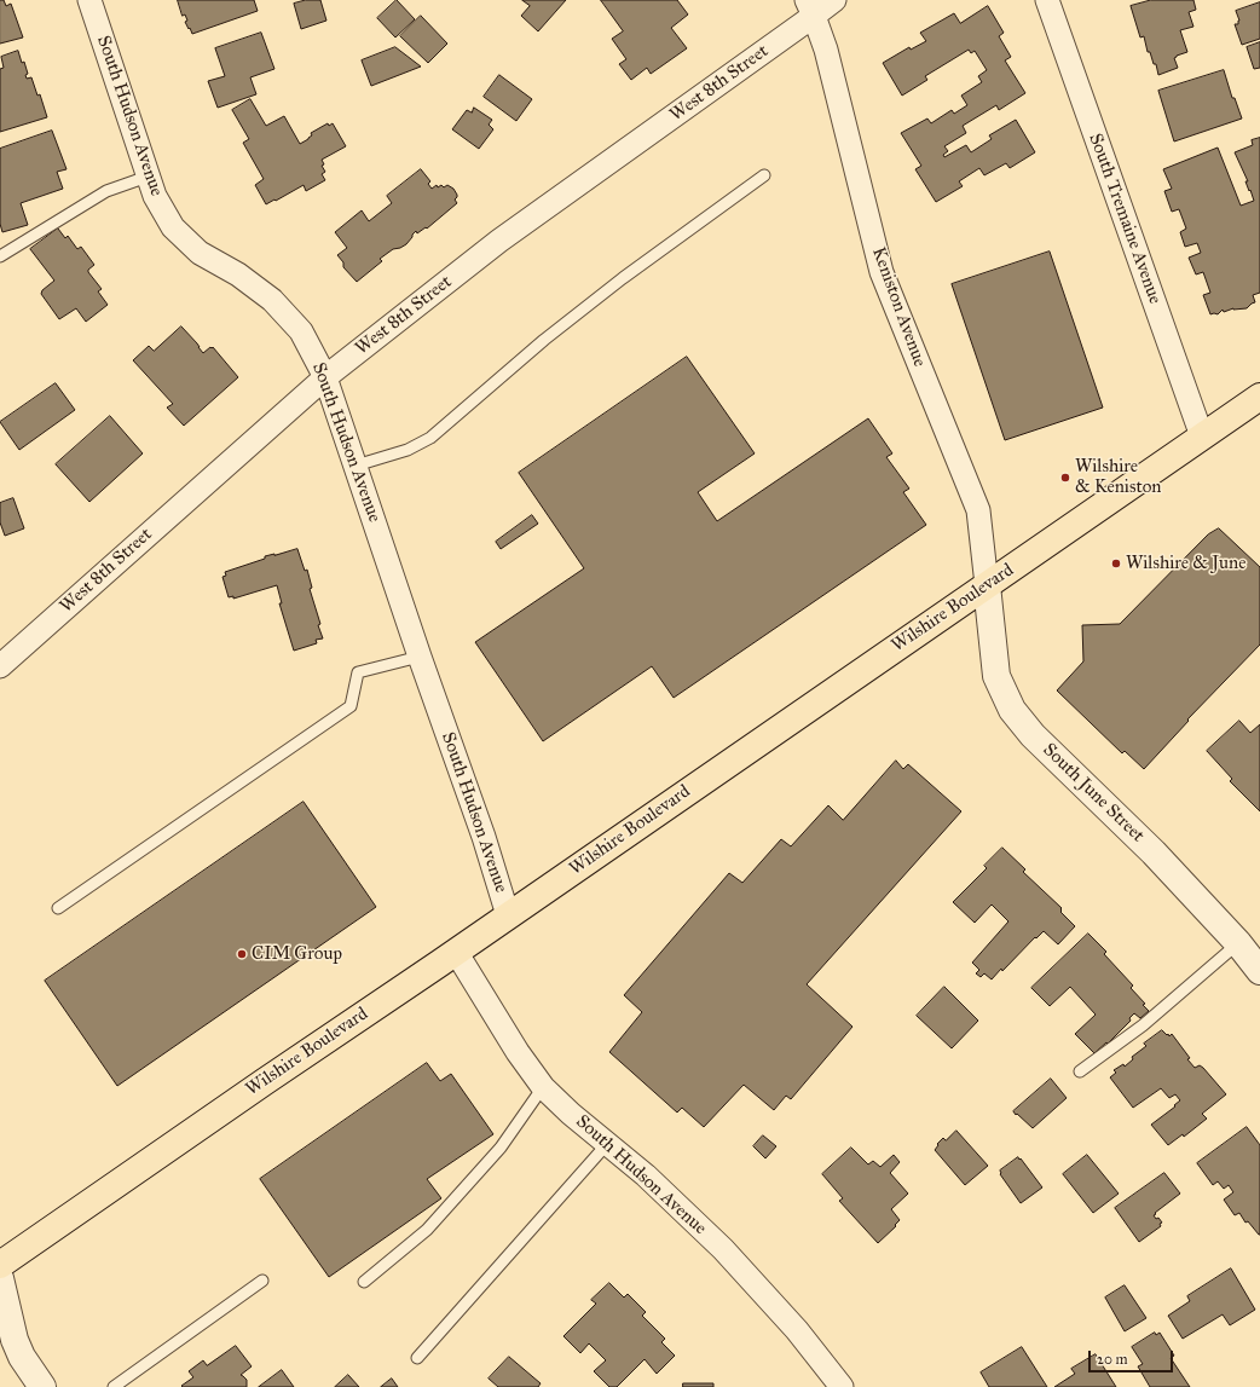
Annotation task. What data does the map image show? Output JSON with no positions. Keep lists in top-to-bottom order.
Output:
{
  "streets": {
    "main road": ["Wilshire Boulevard"],
    "street": [
      "West 8th Street",
      "South Hudson Avenue",
      "South Tremaine Avenue",
      "Keniston Avenue",
      "South June Street"
    ]
  },
  "crossings": [
    ["West 8th Street", "South Hudson Avenue"],
    ["West 8th Street", "Keniston Avenue"],
    ["South Hudson Avenue", "Wilshire Boulevard"],
    ["South Tremaine Avenue", "Wilshire Boulevard"],
    ["Keniston Avenue", "Wilshire Boulevard"],
    ["Keniston Avenue", "South June Street"],
    ["Wilshire Boulevard", "South June Street"]
  ],
  "places": ["Wilshire & Keniston", "Wilshire & June", "CIM Group"],
  "scale_bar": "20 m"
}
